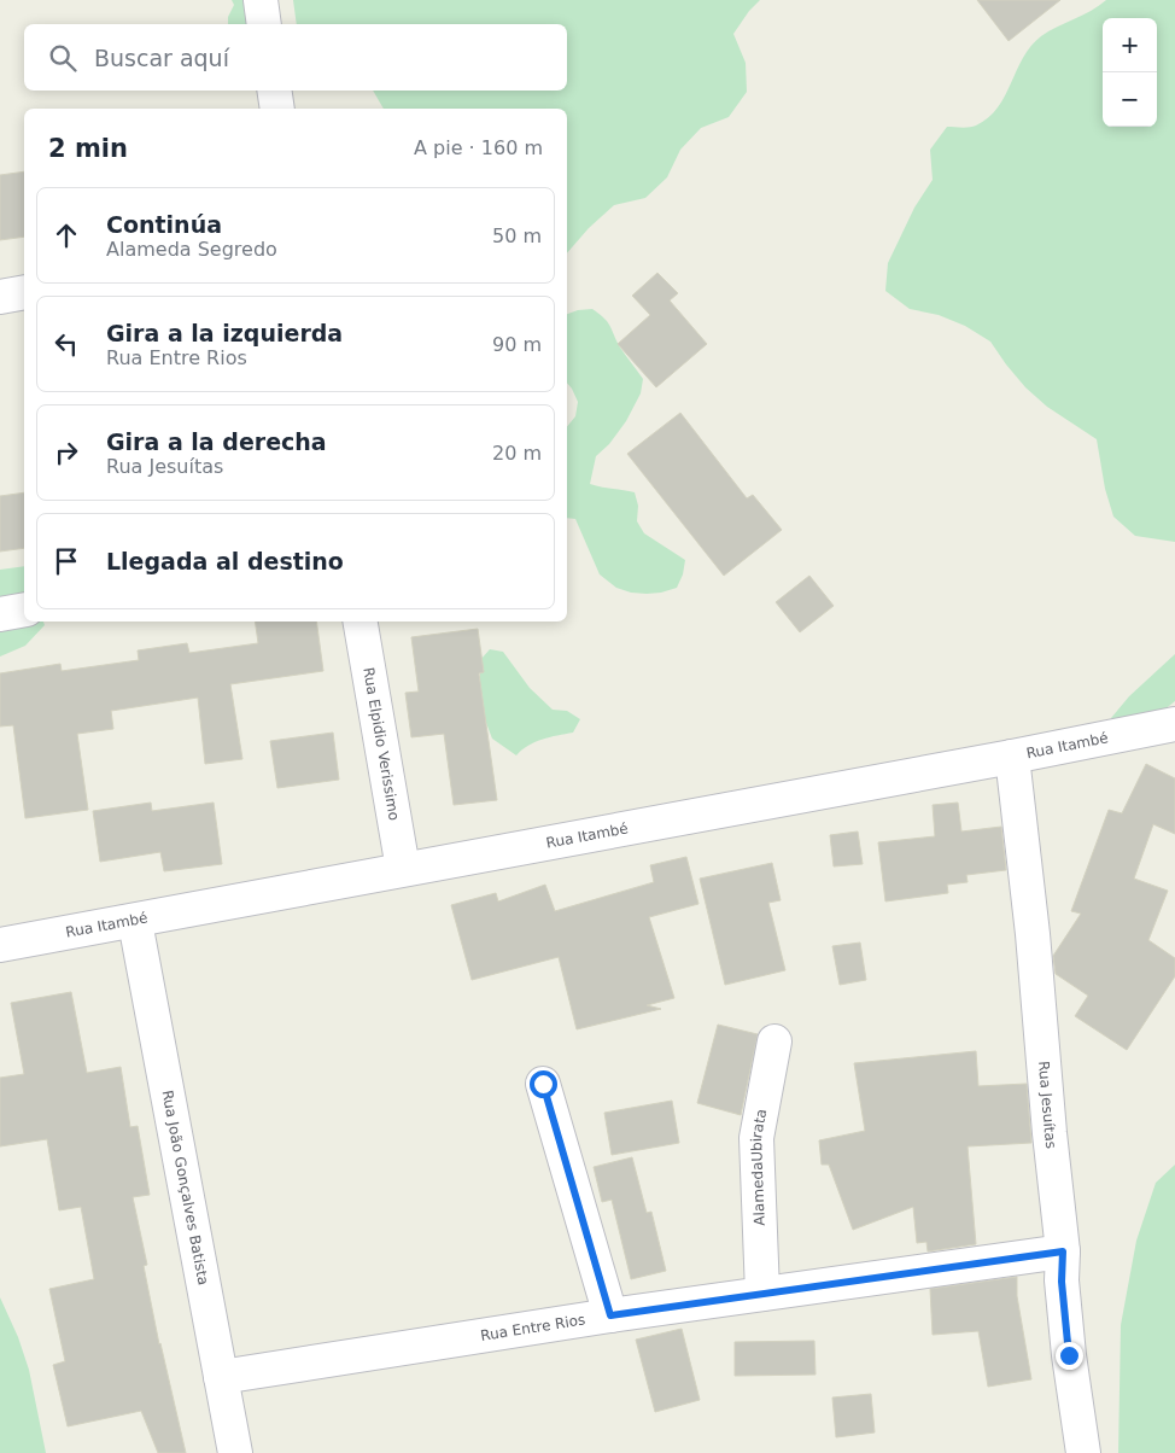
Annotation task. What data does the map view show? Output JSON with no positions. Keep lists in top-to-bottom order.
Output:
{
  "streets": {
    "street": [
      "Rua Elpidio Verissimo",
      "Rua Itambé",
      "Rua Jesuítas",
      "AlamedaUbirata",
      "Rua João Gonçalves Batista",
      "Rua Entre Rios"
    ]
  },
  "crossings": [
    ["Rua Elpidio Verissimo", "Rua Itambé"],
    ["Rua Itambé", "Rua Jesuítas"],
    ["Rua Itambé", "Rua João Gonçalves Batista"],
    ["Rua Jesuítas", "Rua Entre Rios"],
    ["AlamedaUbirata", "Rua Entre Rios"],
    ["Rua João Gonçalves Batista", "Rua Entre Rios"]
  ],
  "page": {
    "map_buttons": ["+", "−"],
    "search": "Buscar aquí",
    "heading": ["2 min", "A pie · 160 m"],
    "list": [
      ["Continúa", "Alameda Segredo", "50 m"],
      ["Gira a la izquierda", "Rua Entre Rios", "90 m"],
      ["Gira a la derecha", "Rua Jesuítas", "20 m"],
      "Llegada al destino"
    ]
  }
}
